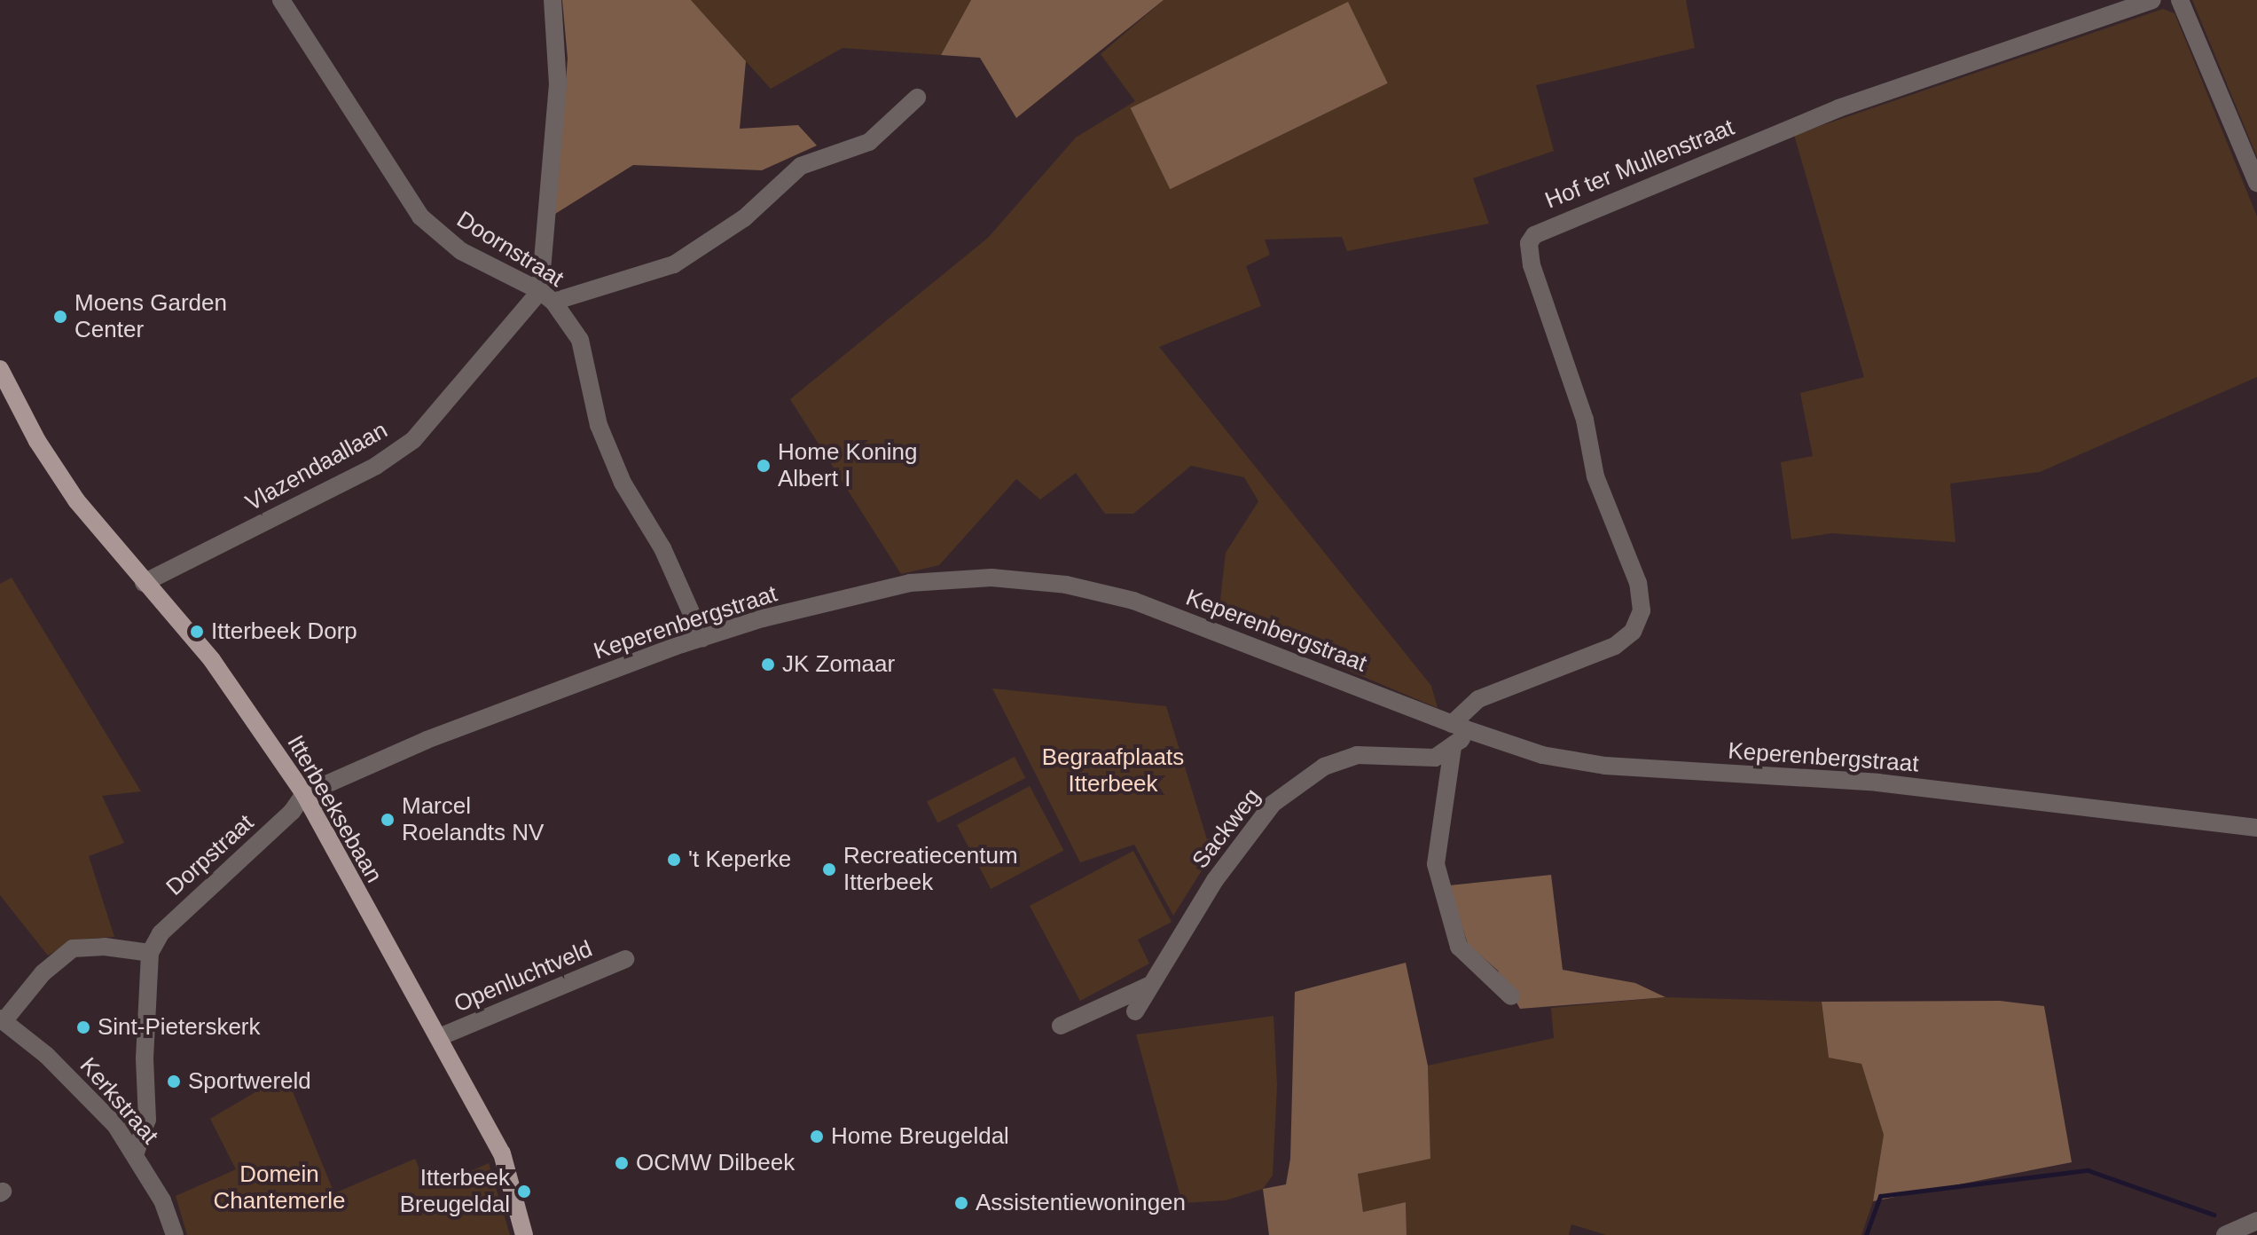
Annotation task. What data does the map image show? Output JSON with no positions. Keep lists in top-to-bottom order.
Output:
{
  "streets": {
    "main road": ["Itterbeeksebaan"],
    "street": [
      "Hof ter Mullenstraat",
      "Doornstraat",
      "Vlazendaallaan",
      "Keperenbergstraat",
      "Sackweg",
      "Dorpstraat",
      "Openluchtveld",
      "Kerkstraat"
    ]
  },
  "crossings": [
    ["Hof ter Mullenstraat", "Keperenbergstraat"],
    ["Doornstraat", "Vlazendaallaan"],
    ["Doornstraat", "Keperenbergstraat"],
    ["Vlazendaallaan", "Itterbeeksebaan"],
    ["Keperenbergstraat", "Itterbeeksebaan"],
    ["Keperenbergstraat", "Dorpstraat"],
    ["Itterbeeksebaan", "Dorpstraat"],
    ["Itterbeeksebaan", "Openluchtveld"]
  ],
  "parks": ["Begraafplaats Itterbeek", "Domein Chantemerle"],
  "places": [
    "Moens Garden Center",
    "Home Koning Albert I",
    "Itterbeek Dorp",
    "JK Zomaar",
    "Marcel Roelandts NV",
    "'t Keperke",
    "Recreatiecentum Itterbeek",
    "Sint-Pieterskerk",
    "Sportwereld",
    "Home Breugeldal",
    "OCMW Dilbeek",
    "Itterbeek Breugeldal",
    "Assistentiewoningen"
  ]
}
